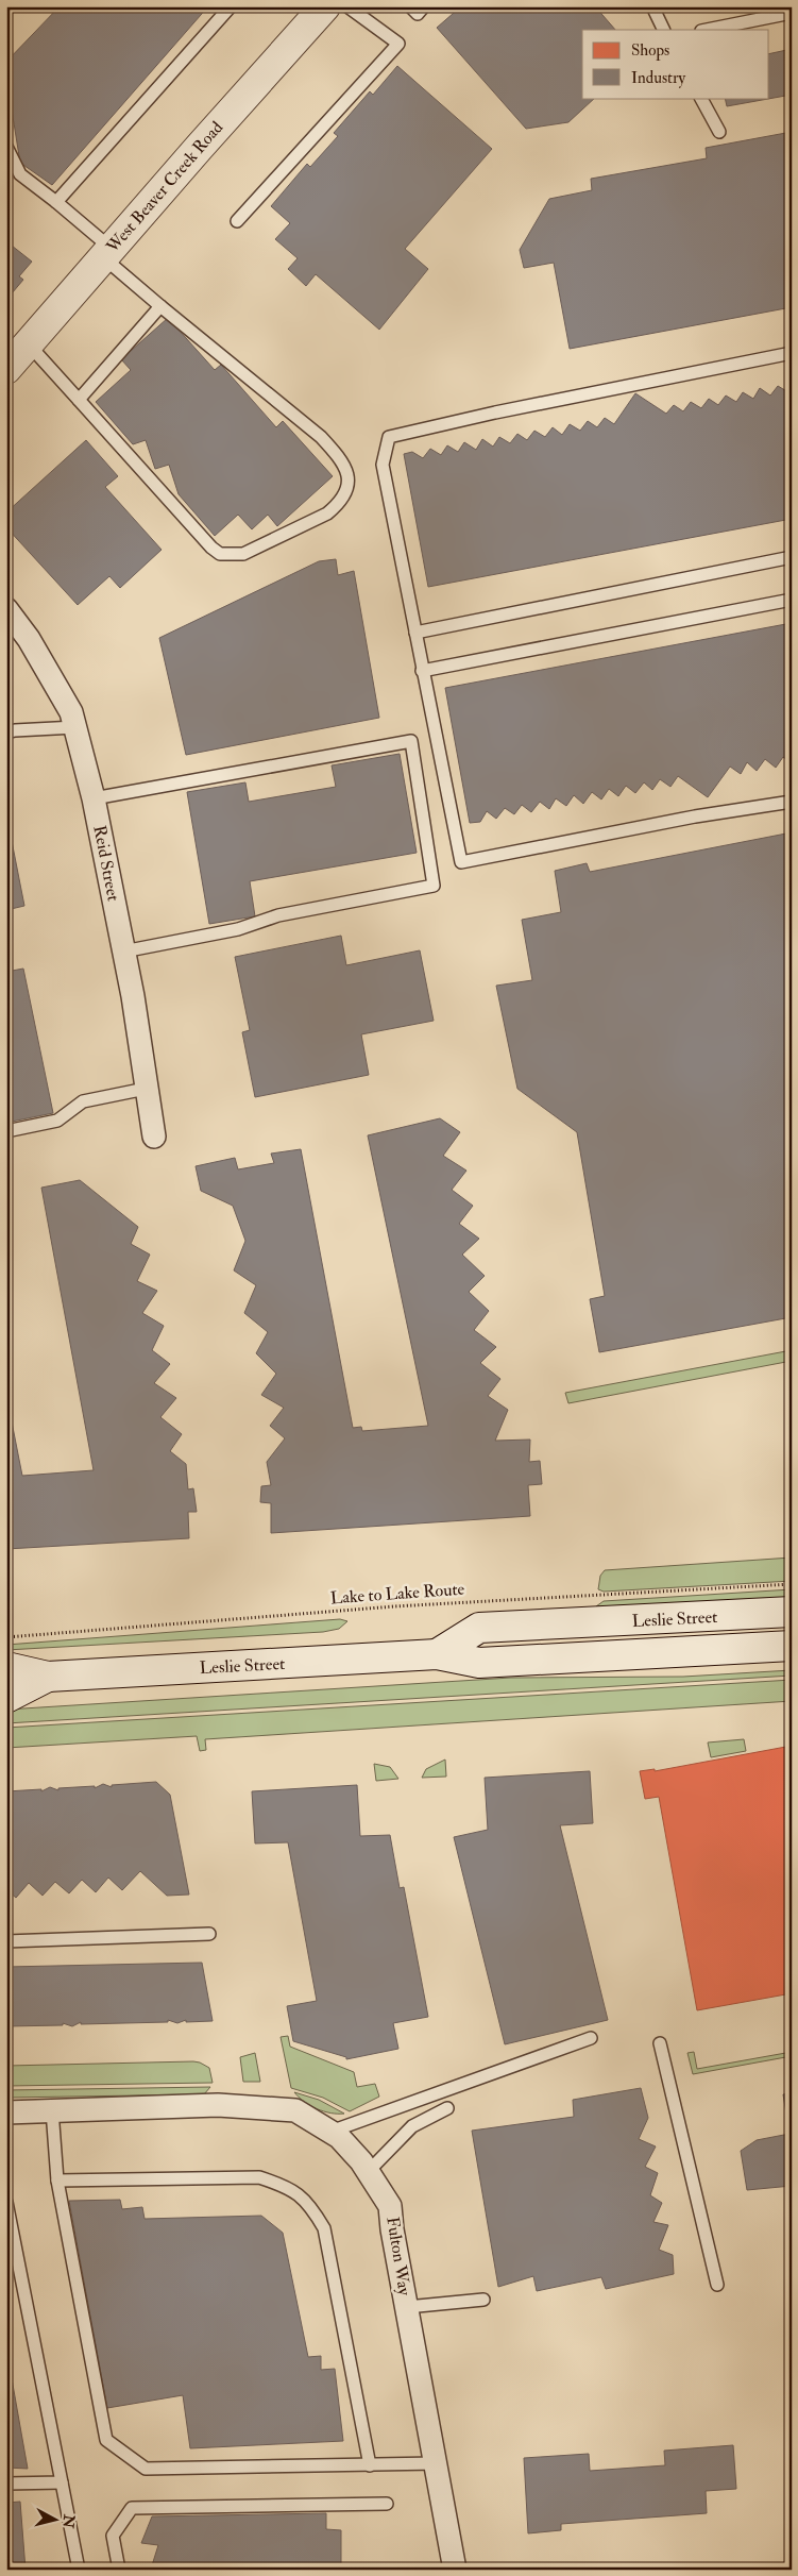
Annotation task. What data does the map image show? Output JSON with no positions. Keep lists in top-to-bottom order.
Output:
{
  "streets": {
    "main road": ["West Beaver Creek Road", "Leslie Street"],
    "street": ["Reid Street", "Fulton Way"],
    "path": ["Lake to Lake Route"]
  },
  "legend": ["Shops", "Industry"],
  "north": "right"
}
